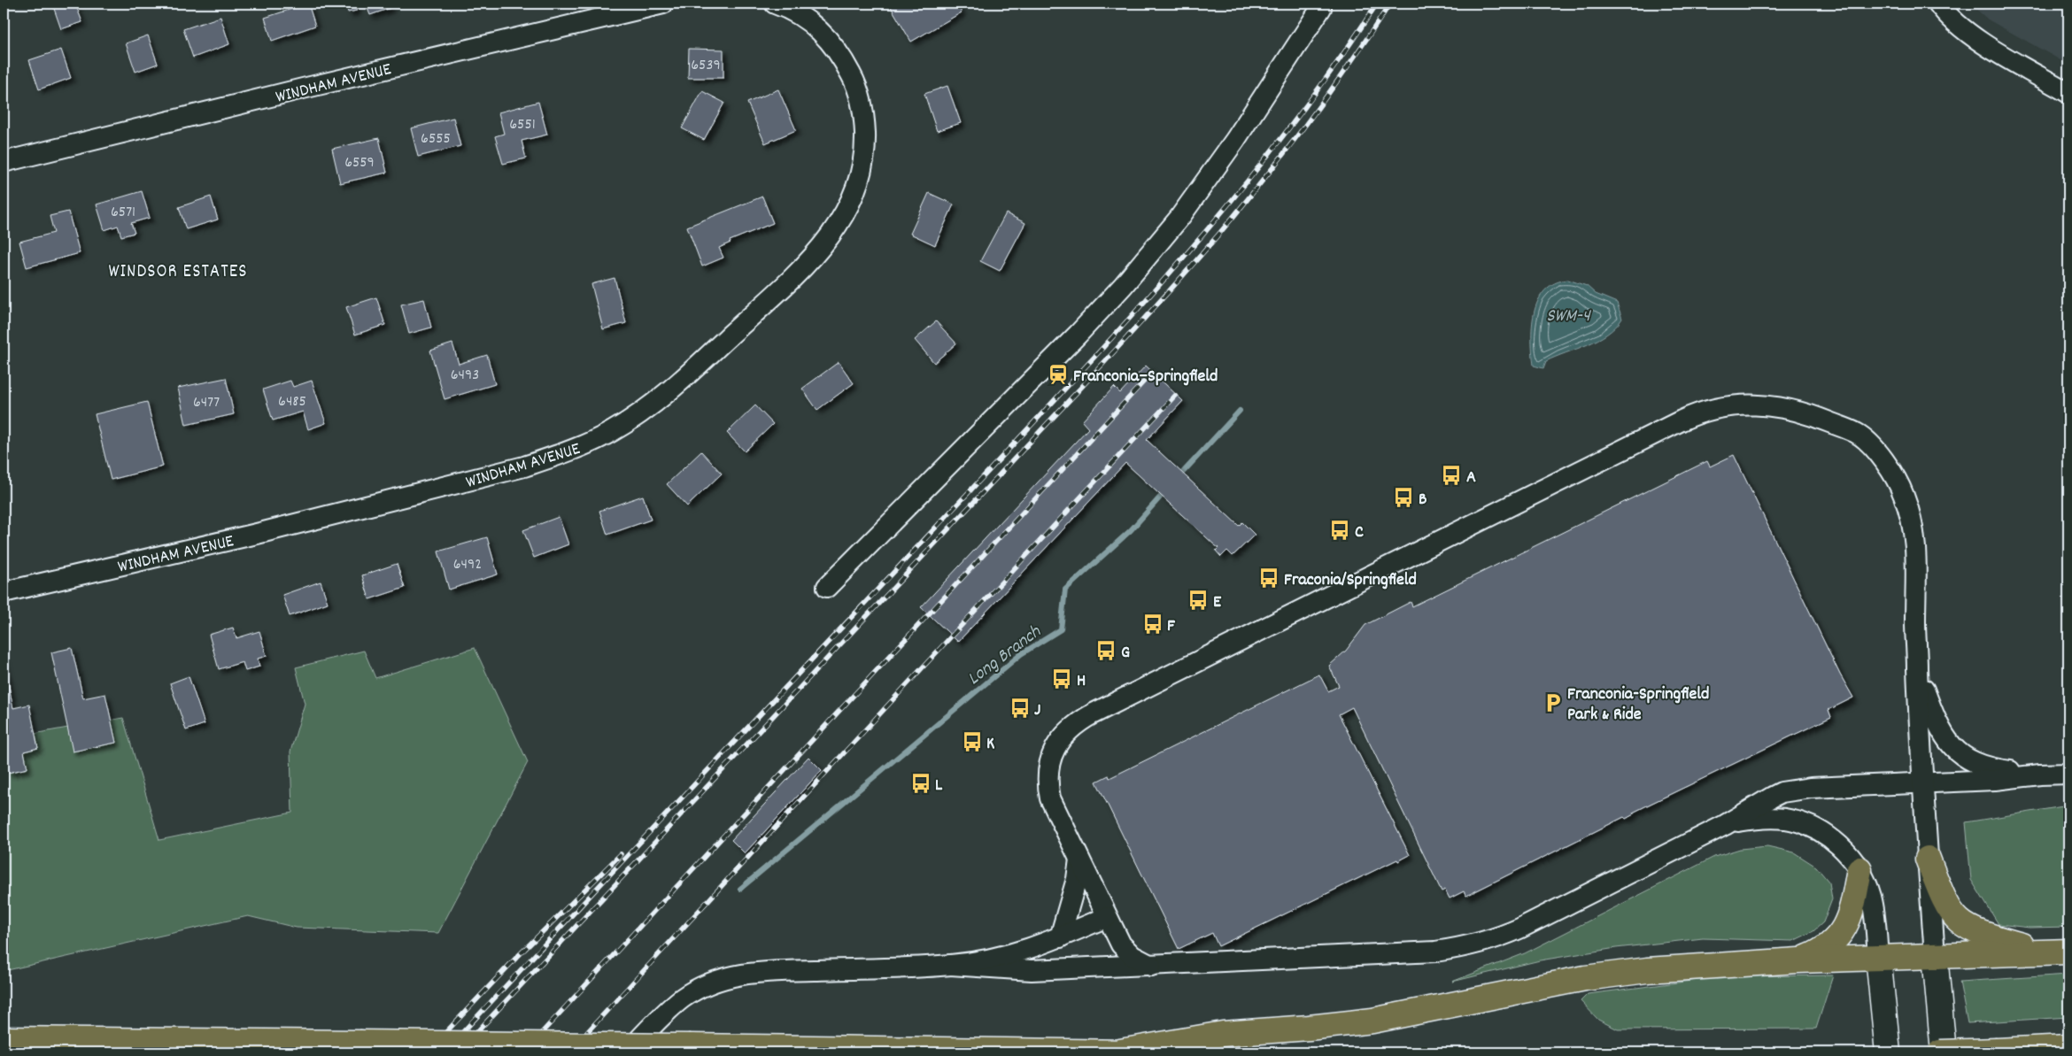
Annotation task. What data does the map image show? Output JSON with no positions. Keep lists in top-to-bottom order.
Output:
{
  "streets": {
    "street": ["WINDHAM AVENUE"]
  },
  "districts": ["WINDSOR ESTATES"],
  "water": ["SWM-4", "Long Branch"],
  "places": {
    "station": ["Franconia–Springfield"],
    "bus stop": [
      "A",
      "B",
      "C",
      "Fraconia/Springfield",
      "E",
      "F",
      "G",
      "H",
      "J",
      "K",
      "L"
    ],
    "parking": ["Franconia-Springfield Park & Ride"]
  },
  "house_numbers": [
    "6539",
    "6551",
    "6555",
    "6559",
    "6571",
    "6493",
    "6485",
    "6477",
    "6492"
  ]
}
